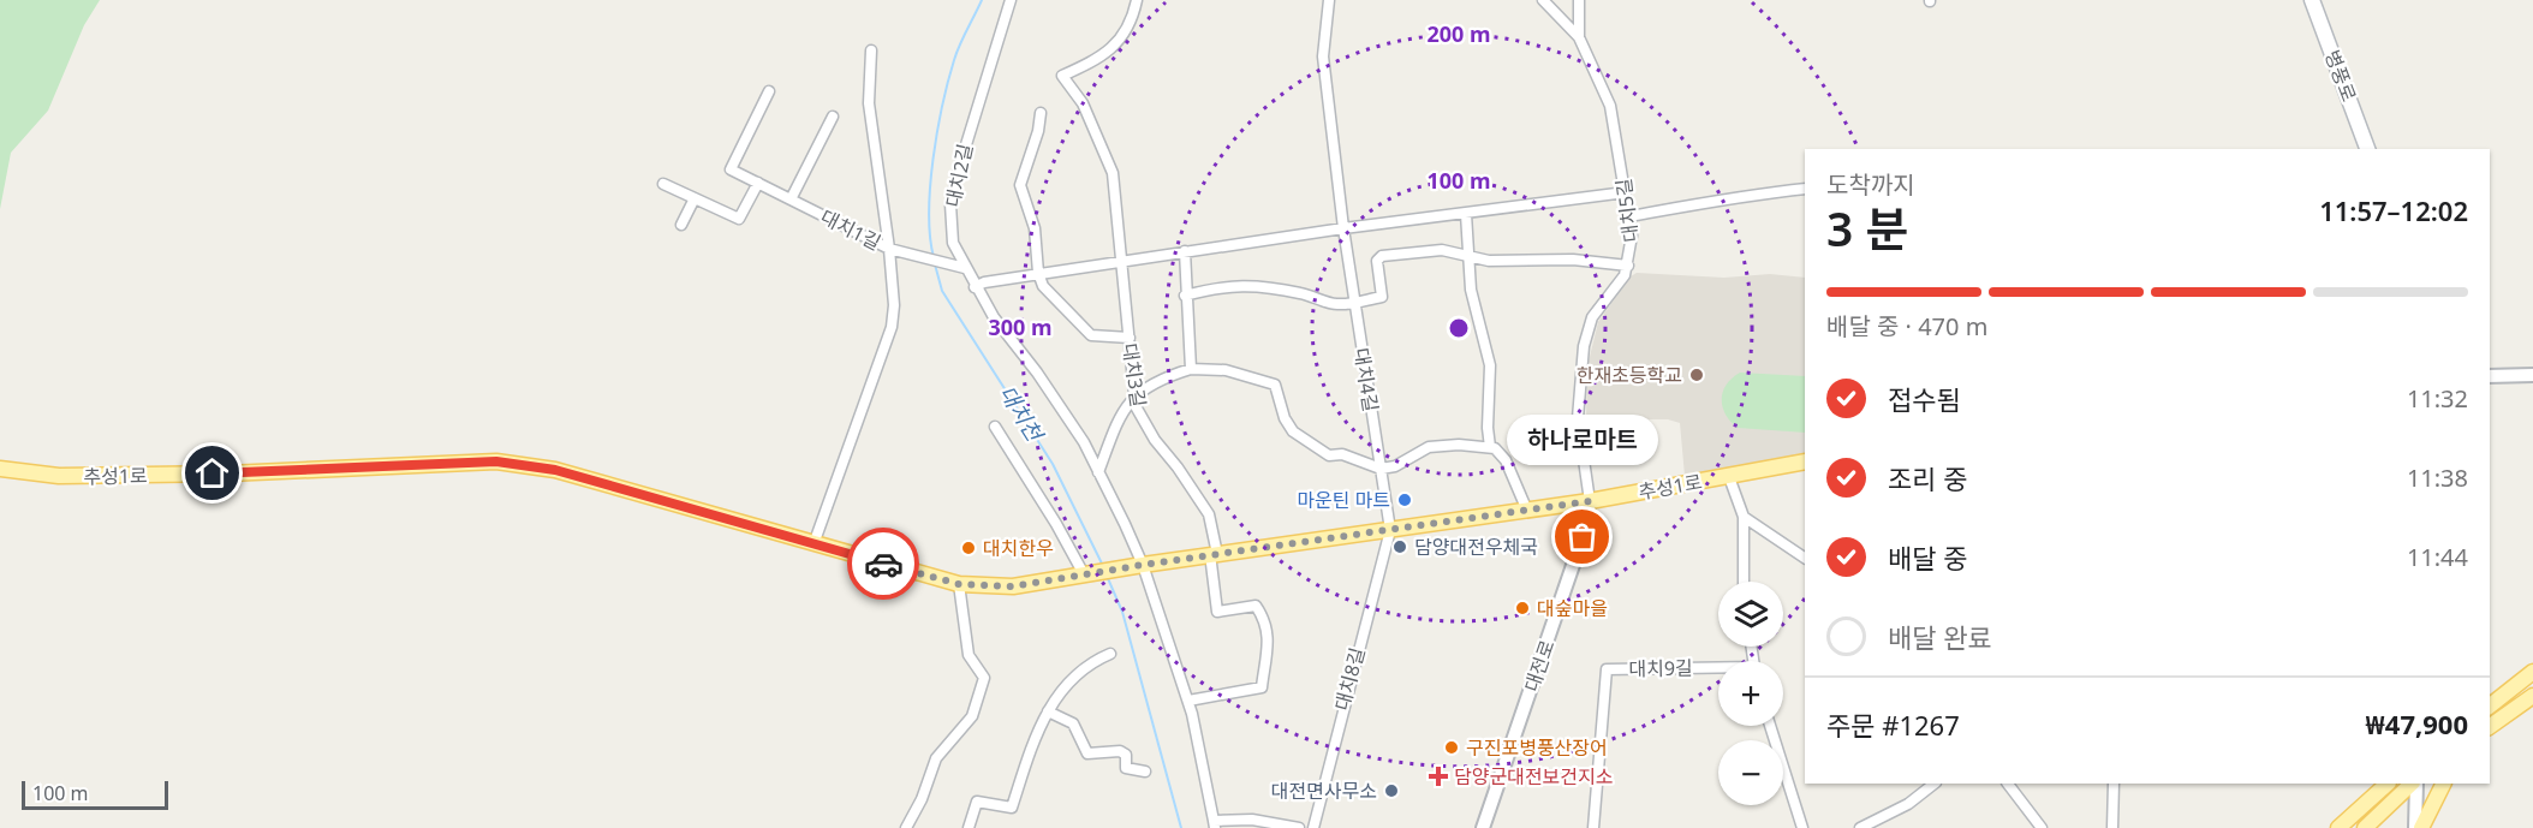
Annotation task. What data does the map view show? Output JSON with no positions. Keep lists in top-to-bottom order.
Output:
{
  "streets": {
    "main road": ["병풍로", "추성1로"],
    "street": [
      "대치2길",
      "대치5길",
      "대치1길",
      "대치3길",
      "대치4길",
      "대전로",
      "대치9길",
      "대치8길"
    ]
  },
  "crossings": [
    ["대치2길", "추성1로"],
    ["대치5길", "추성1로"],
    ["대치5길", "대전로"],
    ["대치1길", "추성1로"],
    ["대치3길", "추성1로"],
    ["대치4길", "추성1로"],
    ["대치4길", "대치8길"],
    ["추성1로", "대전로"],
    ["추성1로", "대치8길"]
  ],
  "water": ["대치천"],
  "places": {
    "other": [
      "한재초등학교",
      "마운틴 마트",
      "하나로마트",
      "담양대전우체국",
      "대치한우",
      "대숲마을",
      "구진포병풍산장어",
      "대전면사무소"
    ],
    "health": ["담양군대전보건지소"]
  },
  "scale_bar": "100 m",
  "page": {
    "heading": ["3 분", "도착까지", "11:57–12:02"],
    "panel": ["주문 #1267", "₩47,900"],
    "bar": "배달 중 · 470 m",
    "list": [
      ["접수됨", "11:32"],
      ["조리 중", "11:38"],
      ["배달 중", "11:44"],
      "배달 완료"
    ],
    "bubble": "하나로마트",
    "map_buttons": ["+", "−"],
    "scale": "100 m"
  },
  "rings": ["200 m", "100 m", "300 m"]
}
